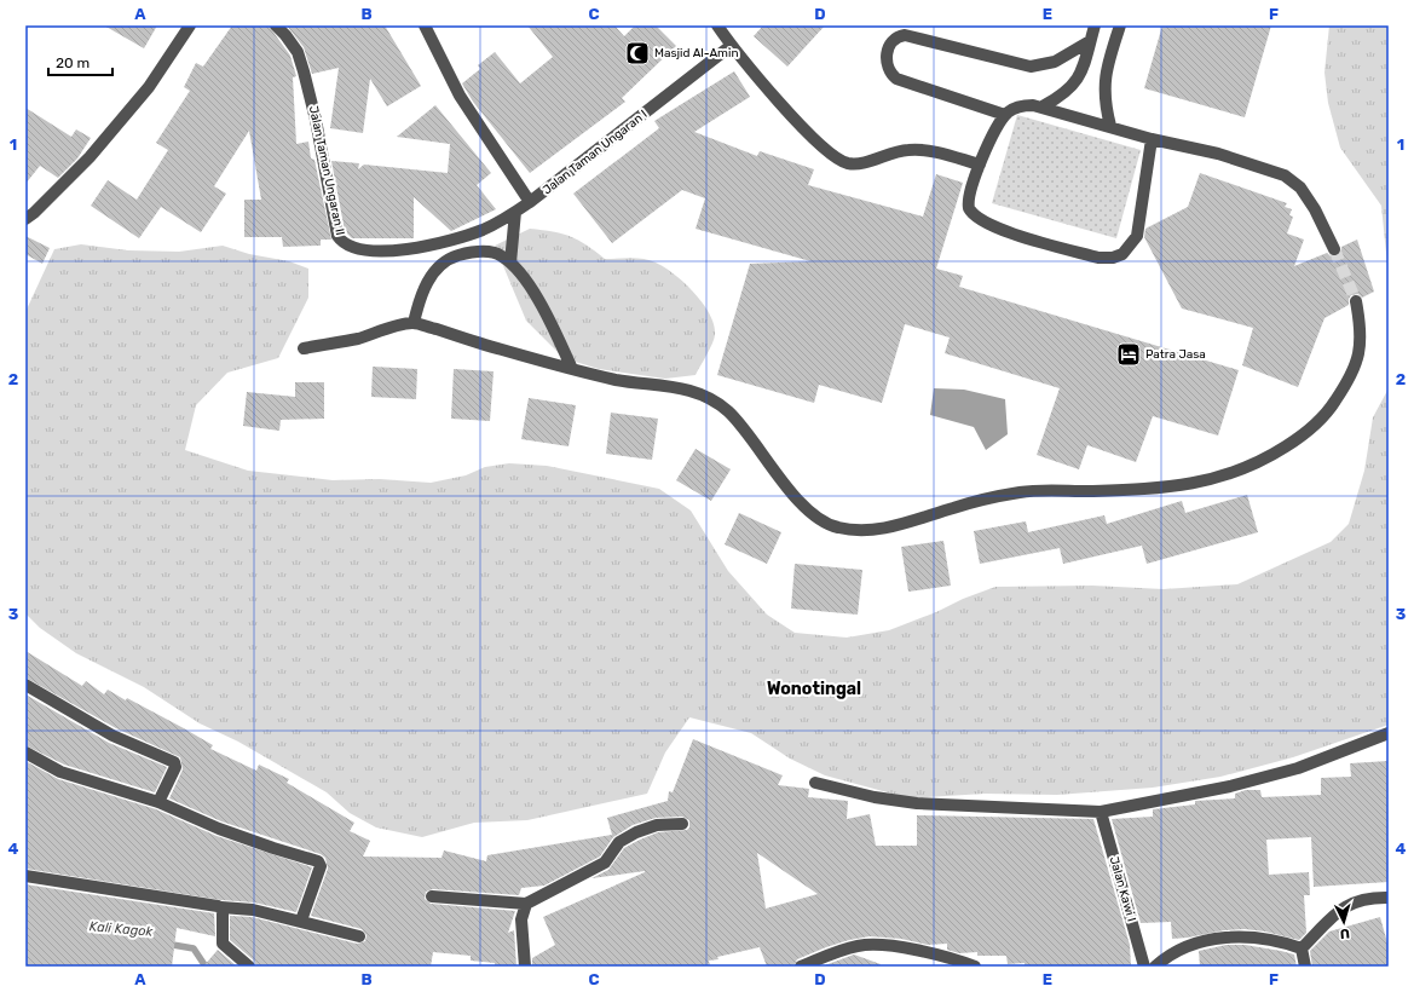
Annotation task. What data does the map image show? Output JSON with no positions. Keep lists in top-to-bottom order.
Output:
{
  "streets": {
    "street": ["Jalan Taman Ungaran I", "Jalan Taman Ungaran II", "Jalan Kawi I"]
  },
  "crossings": [
    ["Jalan Taman Ungaran I", "Jalan Taman Ungaran II"]
  ],
  "districts": ["Wonotingal"],
  "water": ["Kali Kagok"],
  "places": {
    "mosque": ["Masjid Al-Amin"],
    "hotel": ["Patra Jasa"]
  },
  "scale_bar": "20 m",
  "north": "bottom",
  "grid": {
    "columns": [
      "A",
      "B",
      "C",
      "D",
      "E",
      "F"
    ],
    "rows": [
      "1",
      "2",
      "3",
      "4"
    ]
  }
}
